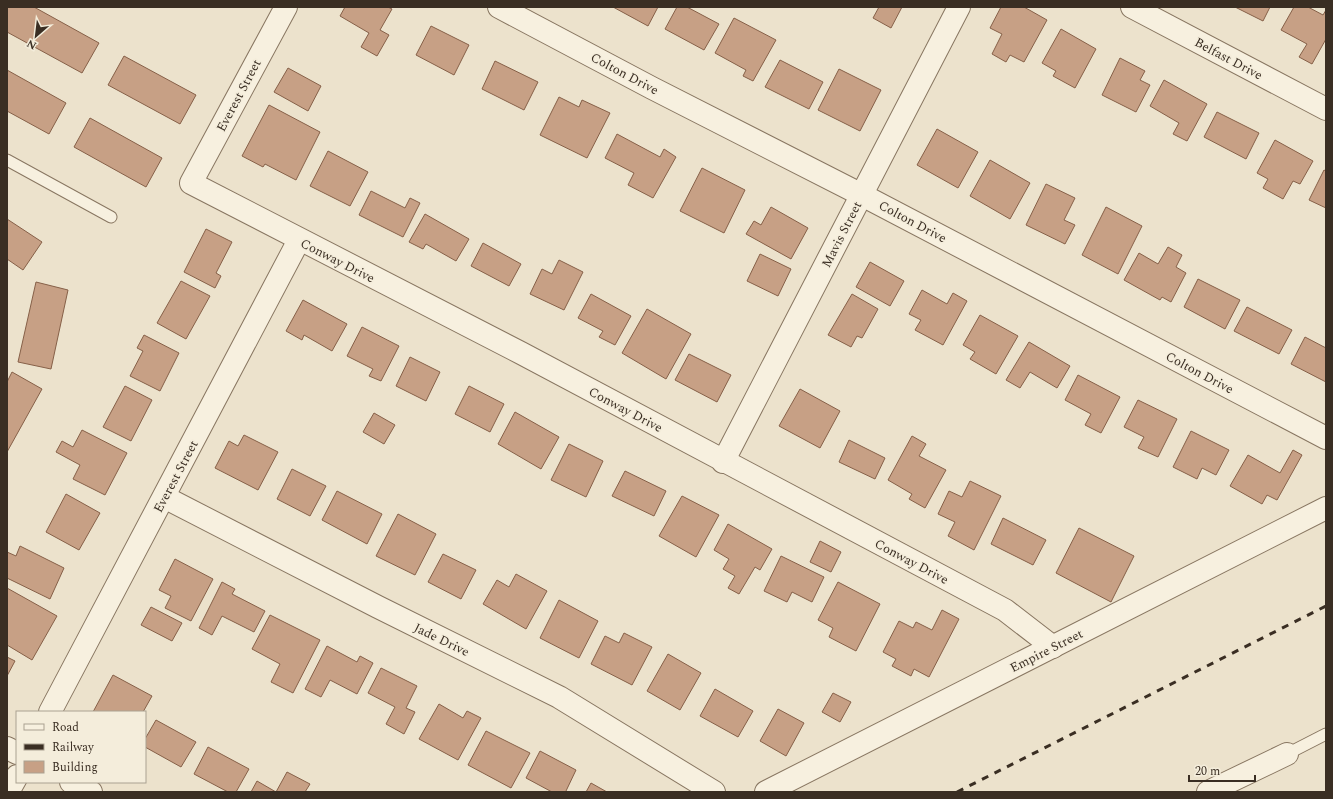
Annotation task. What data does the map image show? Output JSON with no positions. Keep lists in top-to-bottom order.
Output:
{
  "streets": {
    "street": [
      "Belfast Drive",
      "Colton Drive",
      "Everest Street",
      "Mavis Street",
      "Conway Drive",
      "Jade Drive",
      "Empire Street"
    ]
  },
  "crossings": [
    ["Colton Drive", "Mavis Street"],
    ["Everest Street", "Conway Drive"],
    ["Everest Street", "Jade Drive"],
    ["Mavis Street", "Conway Drive"],
    ["Conway Drive", "Empire Street"]
  ],
  "legend": ["Road", "Railway", "Building"],
  "scale_bar": "20 m",
  "north": "bottom left"
}
